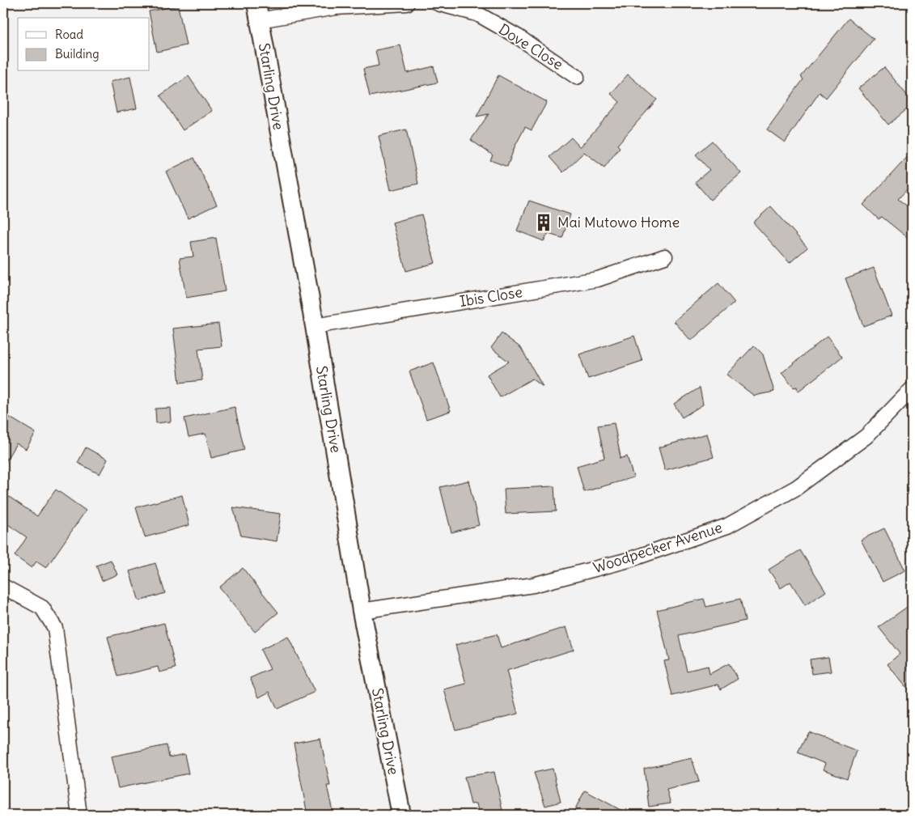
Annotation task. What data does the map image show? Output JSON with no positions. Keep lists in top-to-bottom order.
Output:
{
  "streets": {
    "street": [
      "Dove Close",
      "Starling Drive",
      "Ibis Close",
      "Woodpecker Avenue"
    ]
  },
  "crossings": [
    ["Starling Drive", "Ibis Close"],
    ["Starling Drive", "Woodpecker Avenue"]
  ],
  "places": {
    "building": ["Mai Mutowo Home"]
  },
  "legend": ["Road", "Building"]
}
